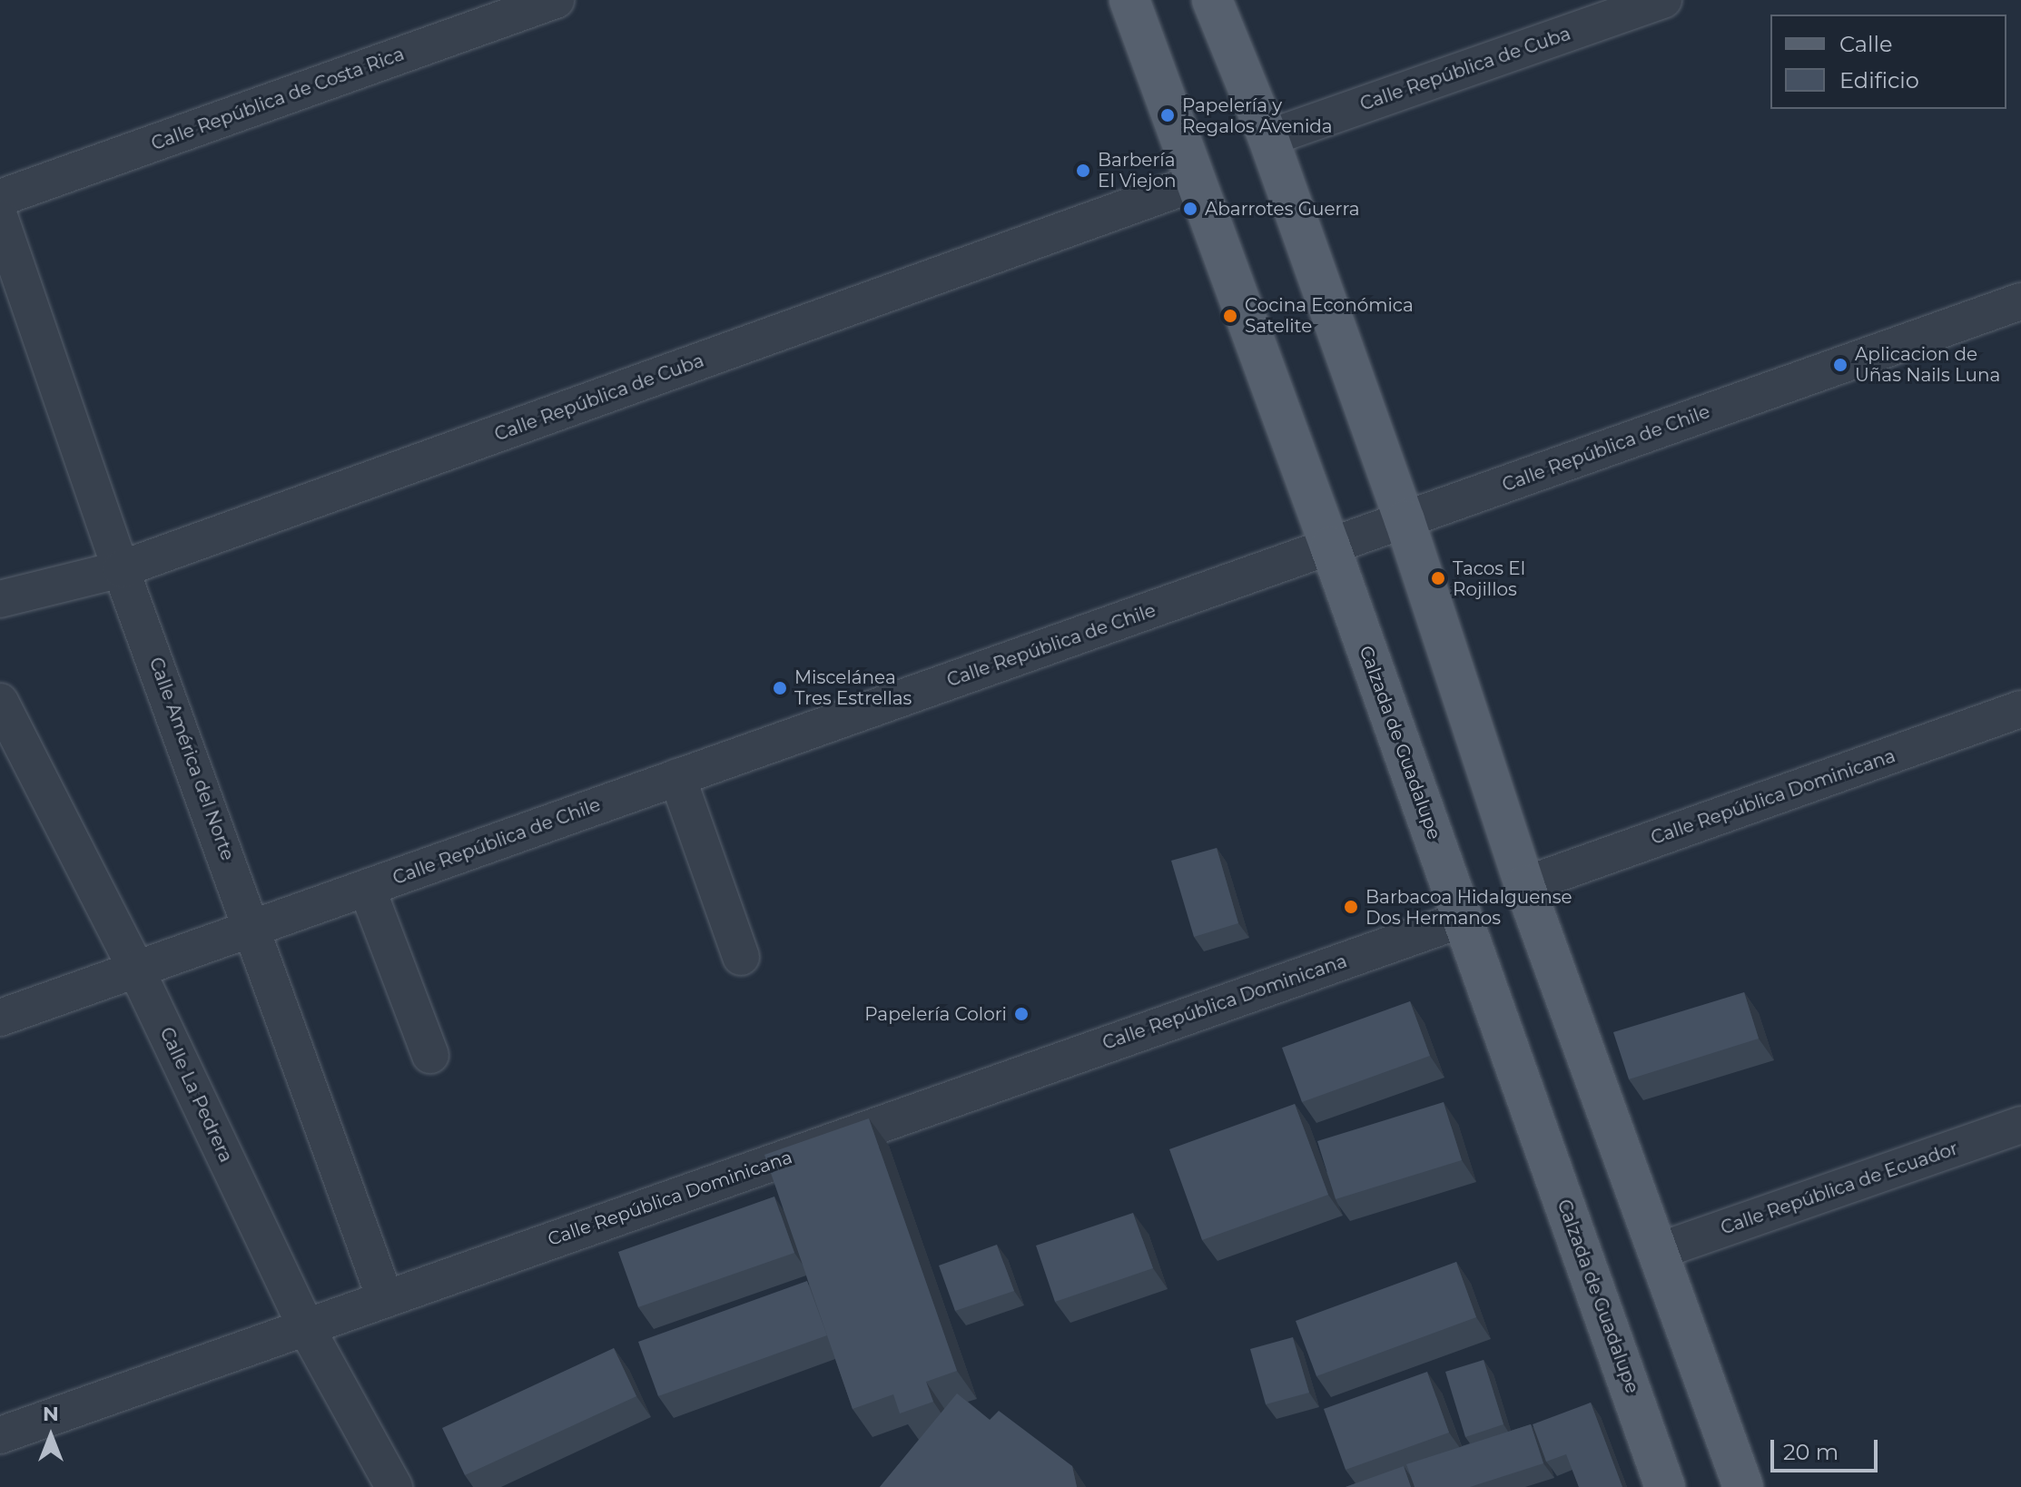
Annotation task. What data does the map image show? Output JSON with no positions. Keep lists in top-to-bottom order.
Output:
{
  "streets": {
    "main road": ["Calzada de Guadalupe"],
    "street": [
      "Calle República de Cuba",
      "Calle República de Costa Rica",
      "Calle República de Chile",
      "Calle América del Norte",
      "Calle República Dominicana",
      "Calle La Pedrera",
      "Calle República de Ecuador"
    ]
  },
  "crossings": [
    ["Calle República de Cuba", "Calzada de Guadalupe"],
    ["Calle República de Cuba", "Calle América del Norte"],
    ["Calle República de Chile", "Calzada de Guadalupe"],
    ["Calle República de Chile", "Calle América del Norte"],
    ["Calle República de Chile", "Calle La Pedrera"],
    ["Calzada de Guadalupe", "Calle República Dominicana"],
    ["Calle América del Norte", "Calle República Dominicana"],
    ["Calle República Dominicana", "Calle La Pedrera"]
  ],
  "places": [
    "Papelería y Regalos Avenida",
    "Barbería El Viejon",
    "Abarrotes Guerra",
    "Cocina Económica Satelite",
    "Aplicacion de Uñas Nails Luna",
    "Tacos El Rojillos",
    "Miscelánea Tres Estrellas",
    "Barbacoa Hidalguense Dos Hermanos",
    "Papelería Colori"
  ],
  "legend": ["Calle", "Edificio"],
  "scale_bar": "20 m",
  "north": "top"
}
